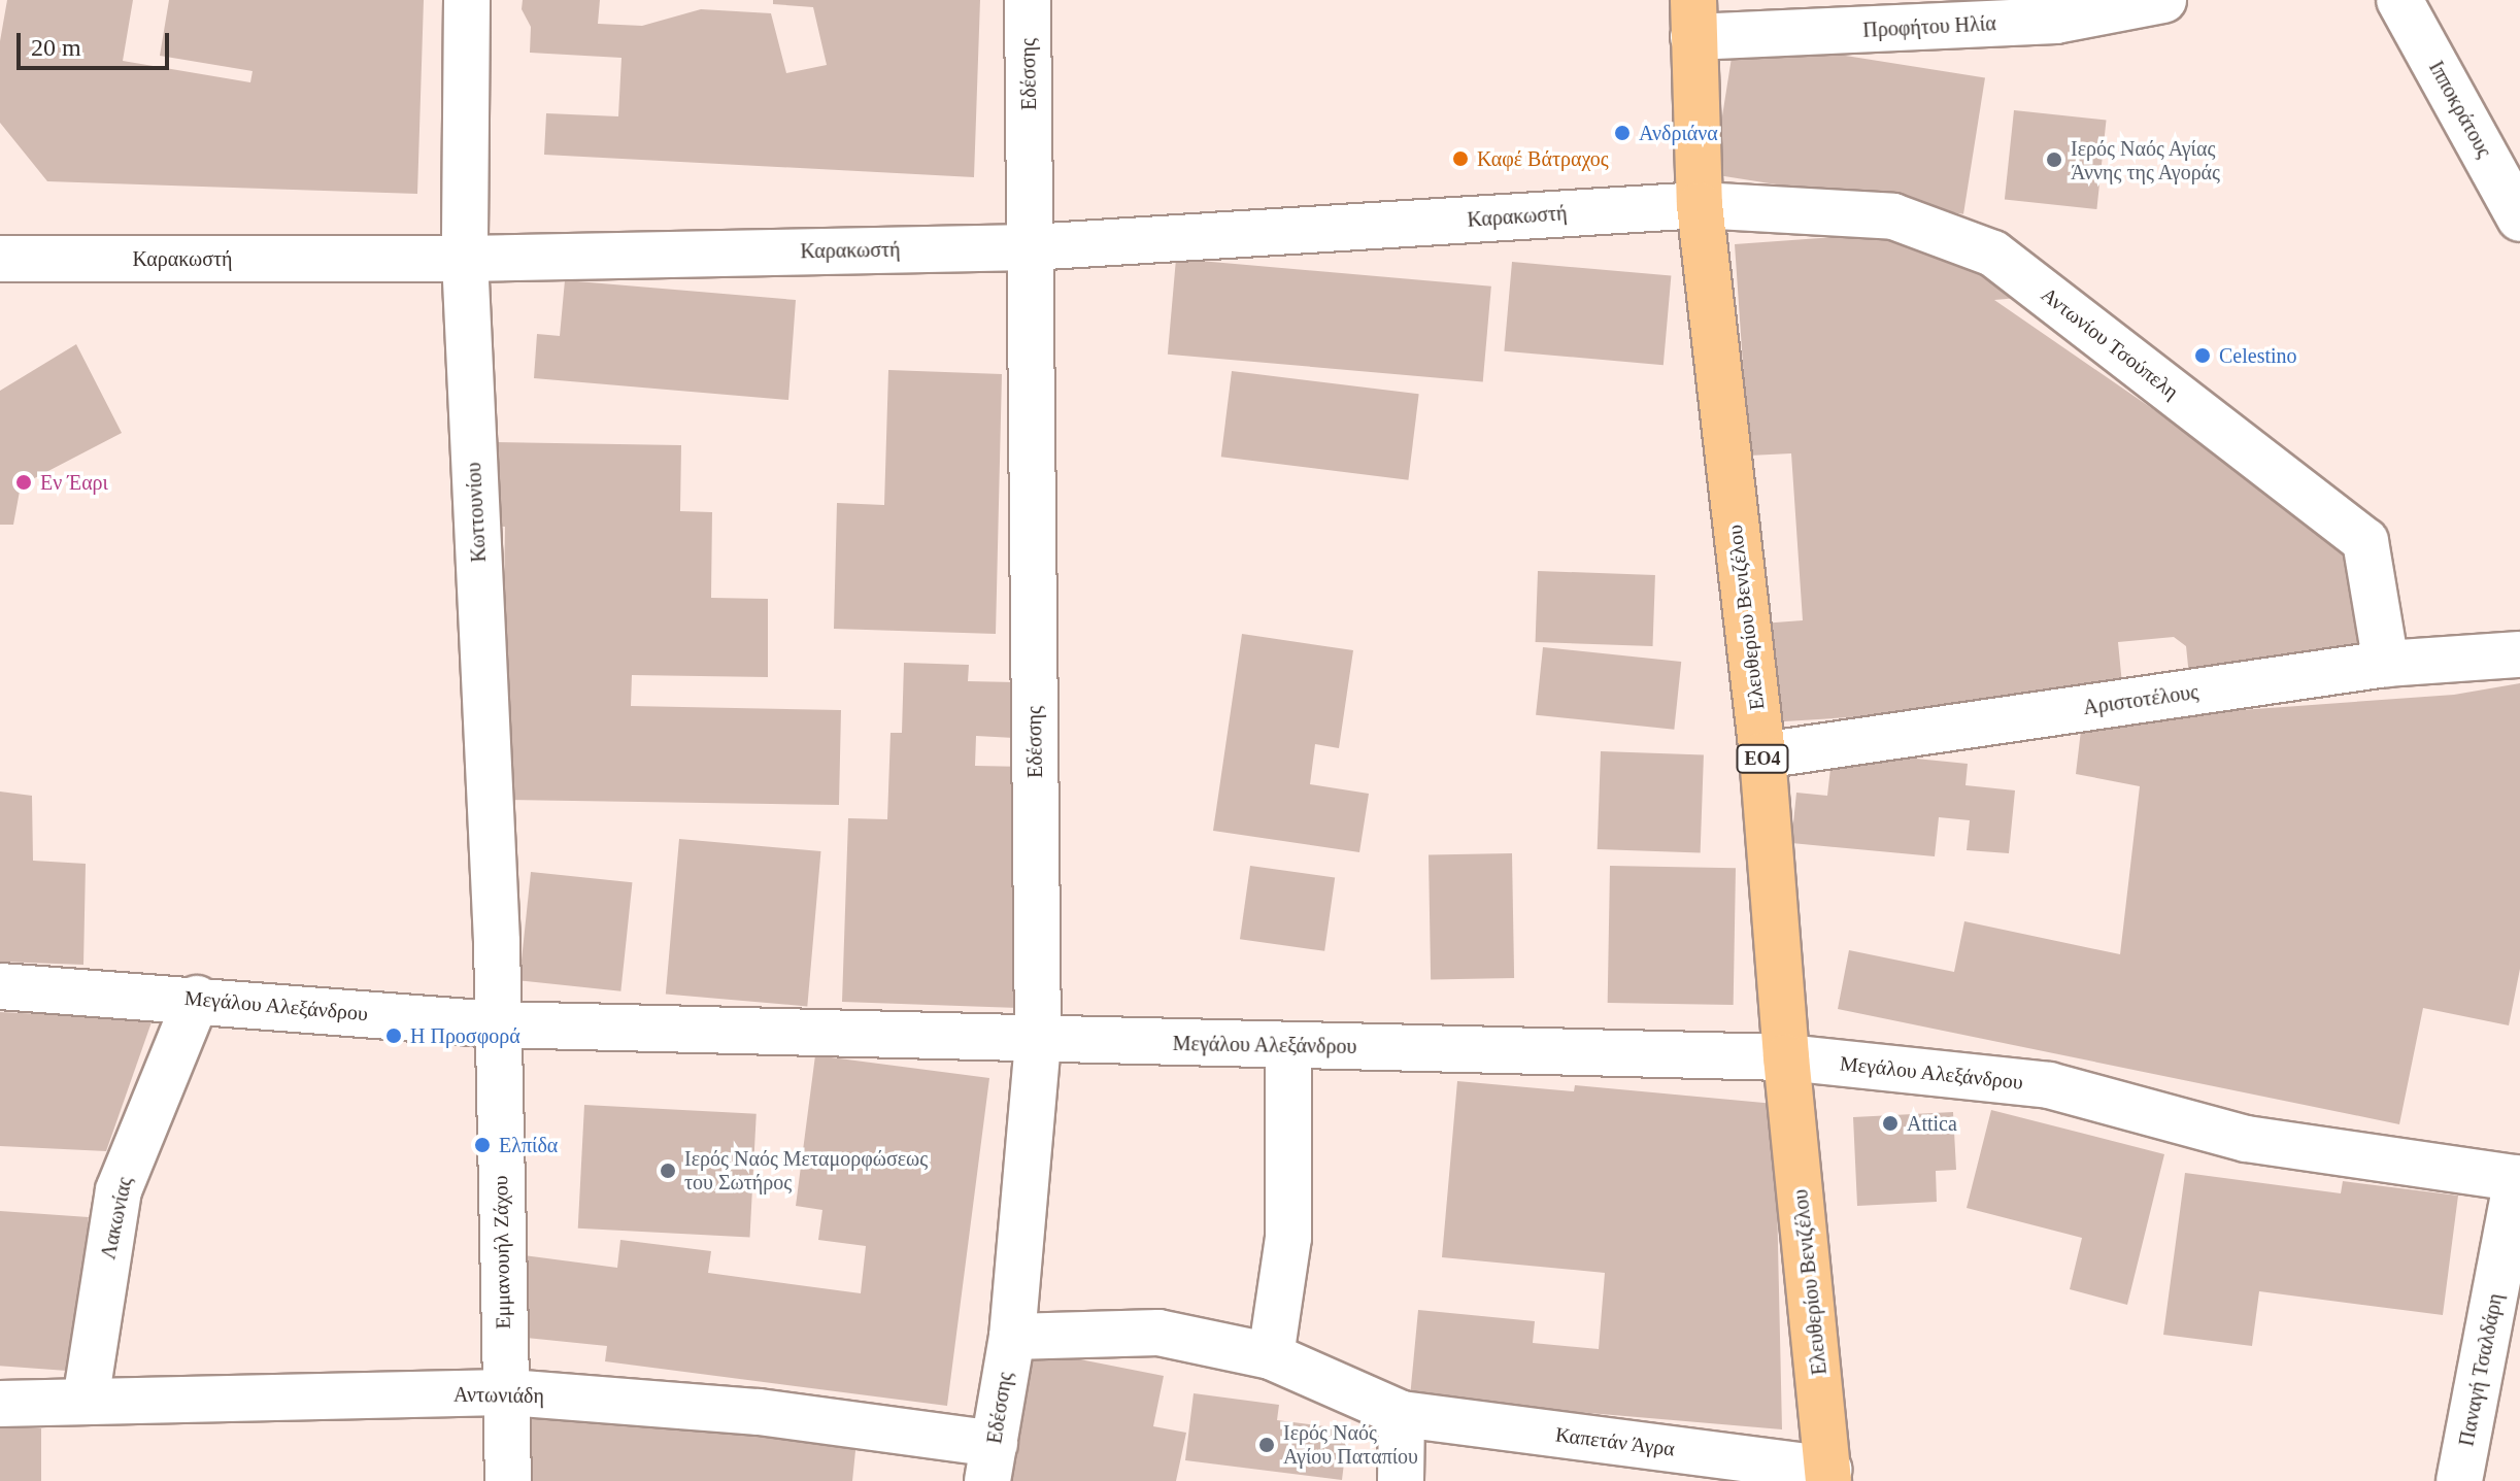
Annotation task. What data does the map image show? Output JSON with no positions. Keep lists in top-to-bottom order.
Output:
{
  "streets": {
    "main road": ["Ελευθερίου Βενιζέλου", "ΕΟ4"],
    "street": [
      "Προφήτου Ηλία",
      "Εδέσσης",
      "Ιπποκράτους",
      "Καρακωστή",
      "Αντωνίου Τσούπελη",
      "Κωττουνίου",
      "Αριστοτέλους",
      "Μεγάλου Αλεξάνδρου",
      "Λακωνίας",
      "Εμμανουήλ Ζάχου",
      "Παναγή Τσαλδάρη",
      "Αντωνιάδη",
      "Καπετάν Άγρα"
    ]
  },
  "crossings": [
    ["Προφήτου Ηλία", "Ελευθερίου Βενιζέλου"],
    ["Εδέσσης", "Καρακωστή"],
    ["Εδέσσης", "Μεγάλου Αλεξάνδρου"],
    ["Εδέσσης", "Αντωνιάδη"],
    ["Εδέσσης", "Καπετάν Άγρα"],
    ["Καρακωστή", "Αντωνίου Τσούπελη"],
    ["Καρακωστή", "Κωττουνίου"],
    ["Καρακωστή", "Ελευθερίου Βενιζέλου"],
    ["Αντωνίου Τσούπελη", "Ελευθερίου Βενιζέλου"],
    ["Αντωνίου Τσούπελη", "Αριστοτέλους"],
    ["Κωττουνίου", "Μεγάλου Αλεξάνδρου"],
    ["Κωττουνίου", "Εμμανουήλ Ζάχου"],
    ["Ελευθερίου Βενιζέλου", "Αριστοτέλους"],
    ["Ελευθερίου Βενιζέλου", "Μεγάλου Αλεξάνδρου"],
    ["Ελευθερίου Βενιζέλου", "Καπετάν Άγρα"],
    ["Μεγάλου Αλεξάνδρου", "Λακωνίας"],
    ["Μεγάλου Αλεξάνδρου", "Εμμανουήλ Ζάχου"],
    ["Μεγάλου Αλεξάνδρου", "Παναγή Τσαλδάρη"],
    ["Λακωνίας", "Αντωνιάδη"],
    ["Εμμανουήλ Ζάχου", "Αντωνιάδη"]
  ],
  "places": [
    "Ανδριάνα",
    "Καφέ Βάτραχος",
    "Ιερός Ναός Αγίας Άννης της Αγοράς",
    "Celestino",
    "Εν Έαρι",
    "Η Προσφορά",
    "Attica",
    "Ελπίδα",
    "Ιερός Ναός Μεταμορφώσεως του Σωτήρος",
    "Ιερός Ναός Αγίου Παταπίου"
  ],
  "scale_bar": "20 m"
}
